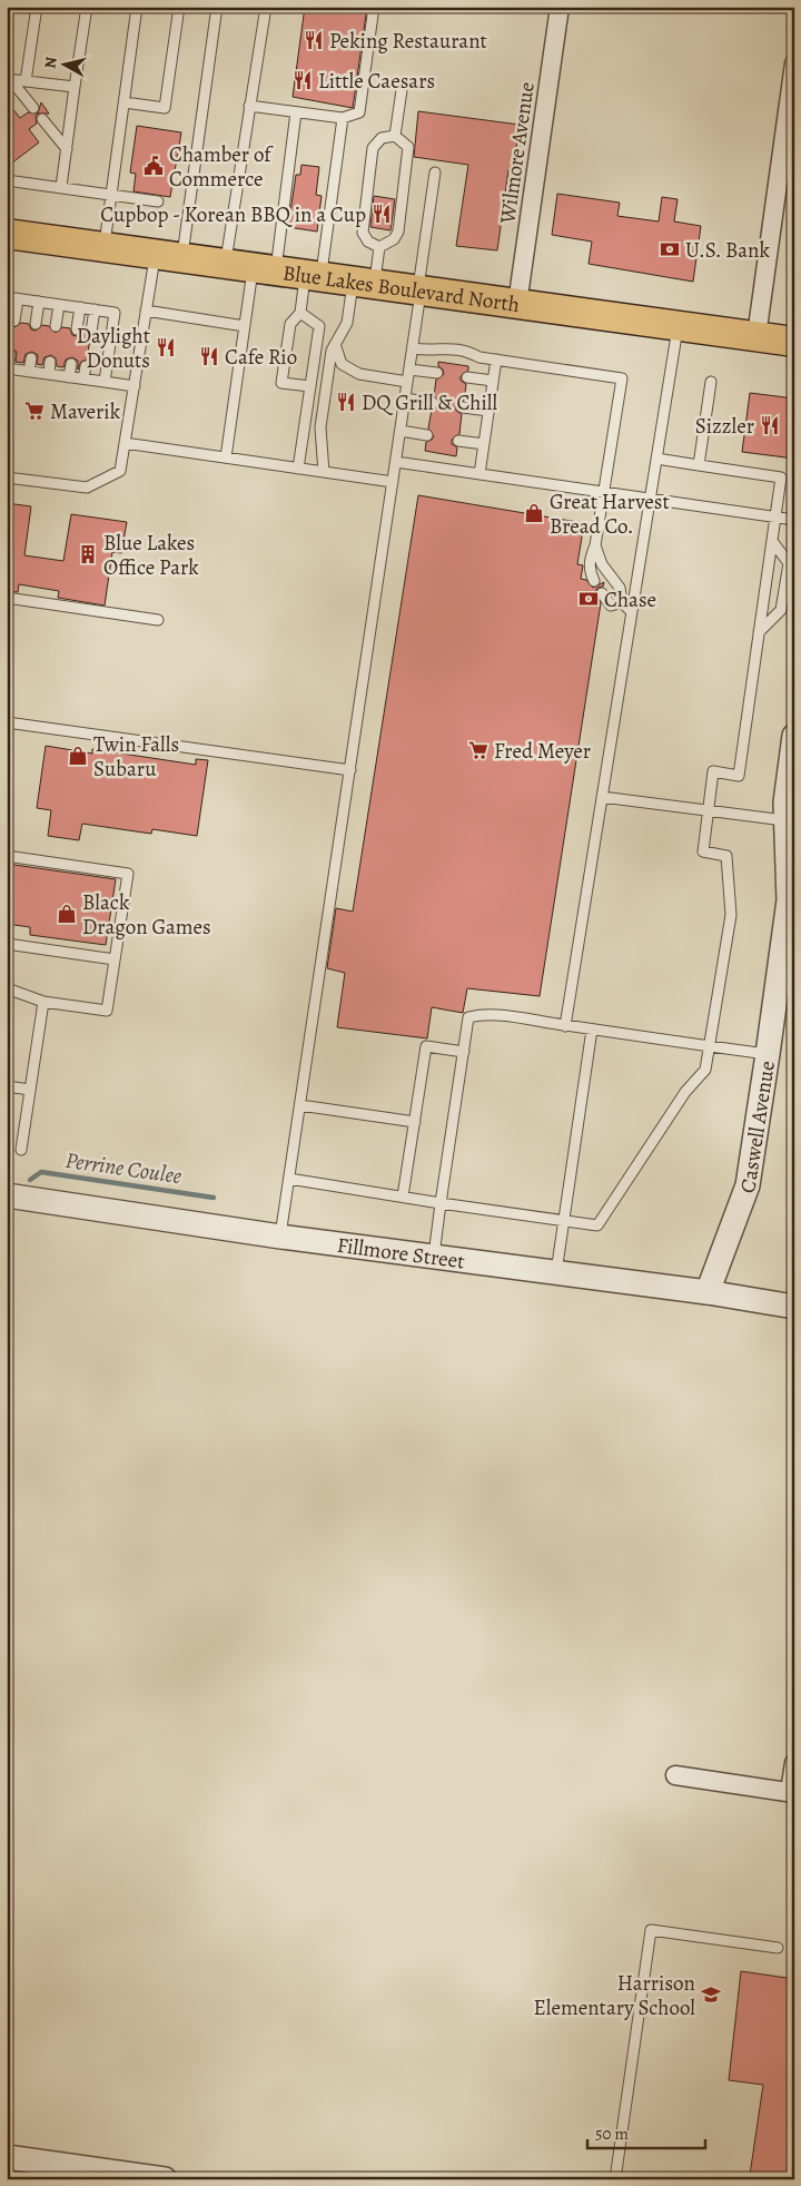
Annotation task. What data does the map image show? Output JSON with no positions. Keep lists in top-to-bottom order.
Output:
{
  "streets": {
    "main road": ["Blue Lakes Boulevard North"],
    "street": ["Wilmore Avenue", "Caswell Avenue", "Fillmore Street"]
  },
  "crossings": [
    ["Wilmore Avenue", "Blue Lakes Boulevard North"],
    ["Caswell Avenue", "Fillmore Street"]
  ],
  "water": ["Perrine Coulee"],
  "places": {
    "restaurant": [
      "Peking Restaurant",
      "Little Caesars",
      "Cupbop - Korean BBQ in a Cup",
      "Daylight Donuts",
      "Cafe Rio",
      "DQ Grill & Chill",
      "Sizzler"
    ],
    "public building": ["Chamber of Commerce"],
    "bank": ["U.S. Bank", "Chase"],
    "supermarket": ["Maverik", "Fred Meyer"],
    "shop": ["Great Harvest Bread Co.", "Twin Falls Subaru", "Black Dragon Games"],
    "building": ["Blue Lakes Office Park"],
    "school or university": ["Harrison Elementary School"]
  },
  "scale_bar": "50 m",
  "north": "left"
}
